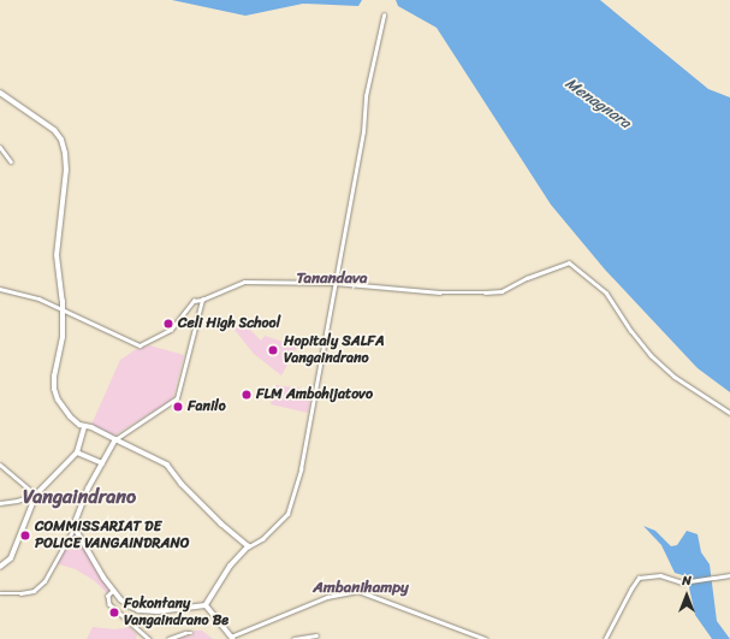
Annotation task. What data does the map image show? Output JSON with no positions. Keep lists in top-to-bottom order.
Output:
{
  "districts": ["Tanandava", "Vangaindrano", "Ambanihampy"],
  "water": ["Menagnara"],
  "places": [
    "Celi High School",
    "Hopitaly SALFA Vangaindrano",
    "FLM Ambohijatovo",
    "Fanilo",
    "COMMISSARIAT DE POLICE VANGAINDRANO",
    "Fokontany Vangaindrano Be"
  ],
  "north": "top"
}
